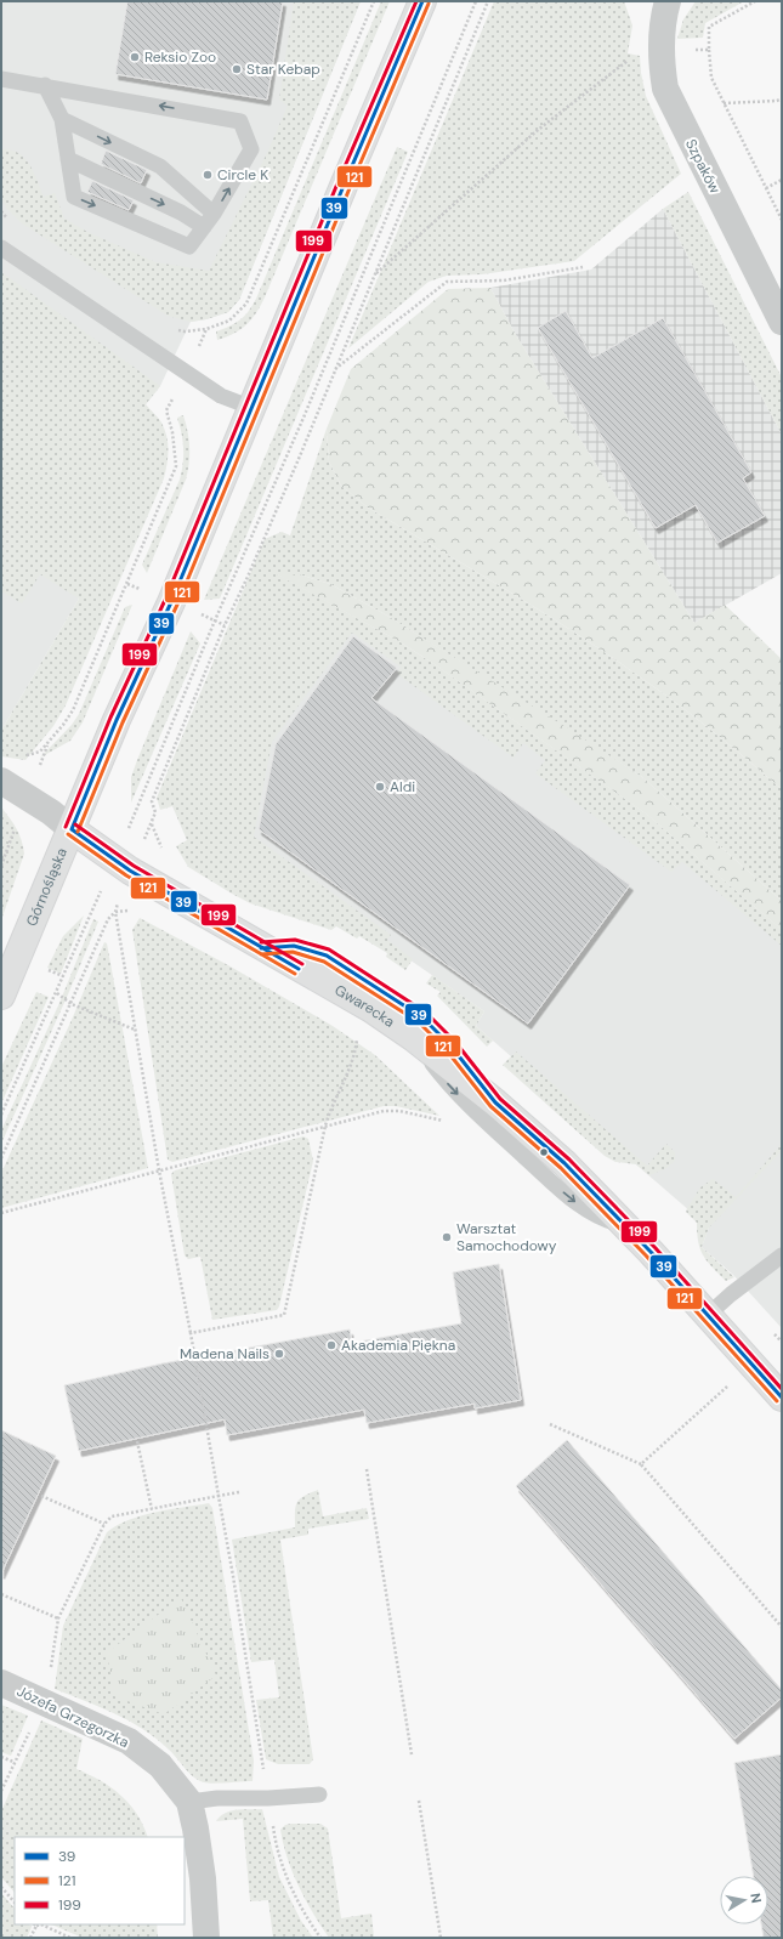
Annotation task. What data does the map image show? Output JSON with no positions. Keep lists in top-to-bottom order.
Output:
{
  "streets": {
    "street": [
      "Szpaków",
      "Górnośląska",
      "Gwarecka",
      "Józefa Grzegorzka"
    ]
  },
  "crossings": [
    ["Górnośląska", "Gwarecka"]
  ],
  "places": [
    "Reksio Zoo",
    "Star Kebap",
    "Circle K",
    "Aldi",
    "Warsztat Samochodowy",
    "Akademia Piękna",
    "Madena Nails"
  ],
  "lines": ["transit line 39", "transit line 199", "transit line 121"],
  "legend": ["39", "121", "199"],
  "north": "right"
}
